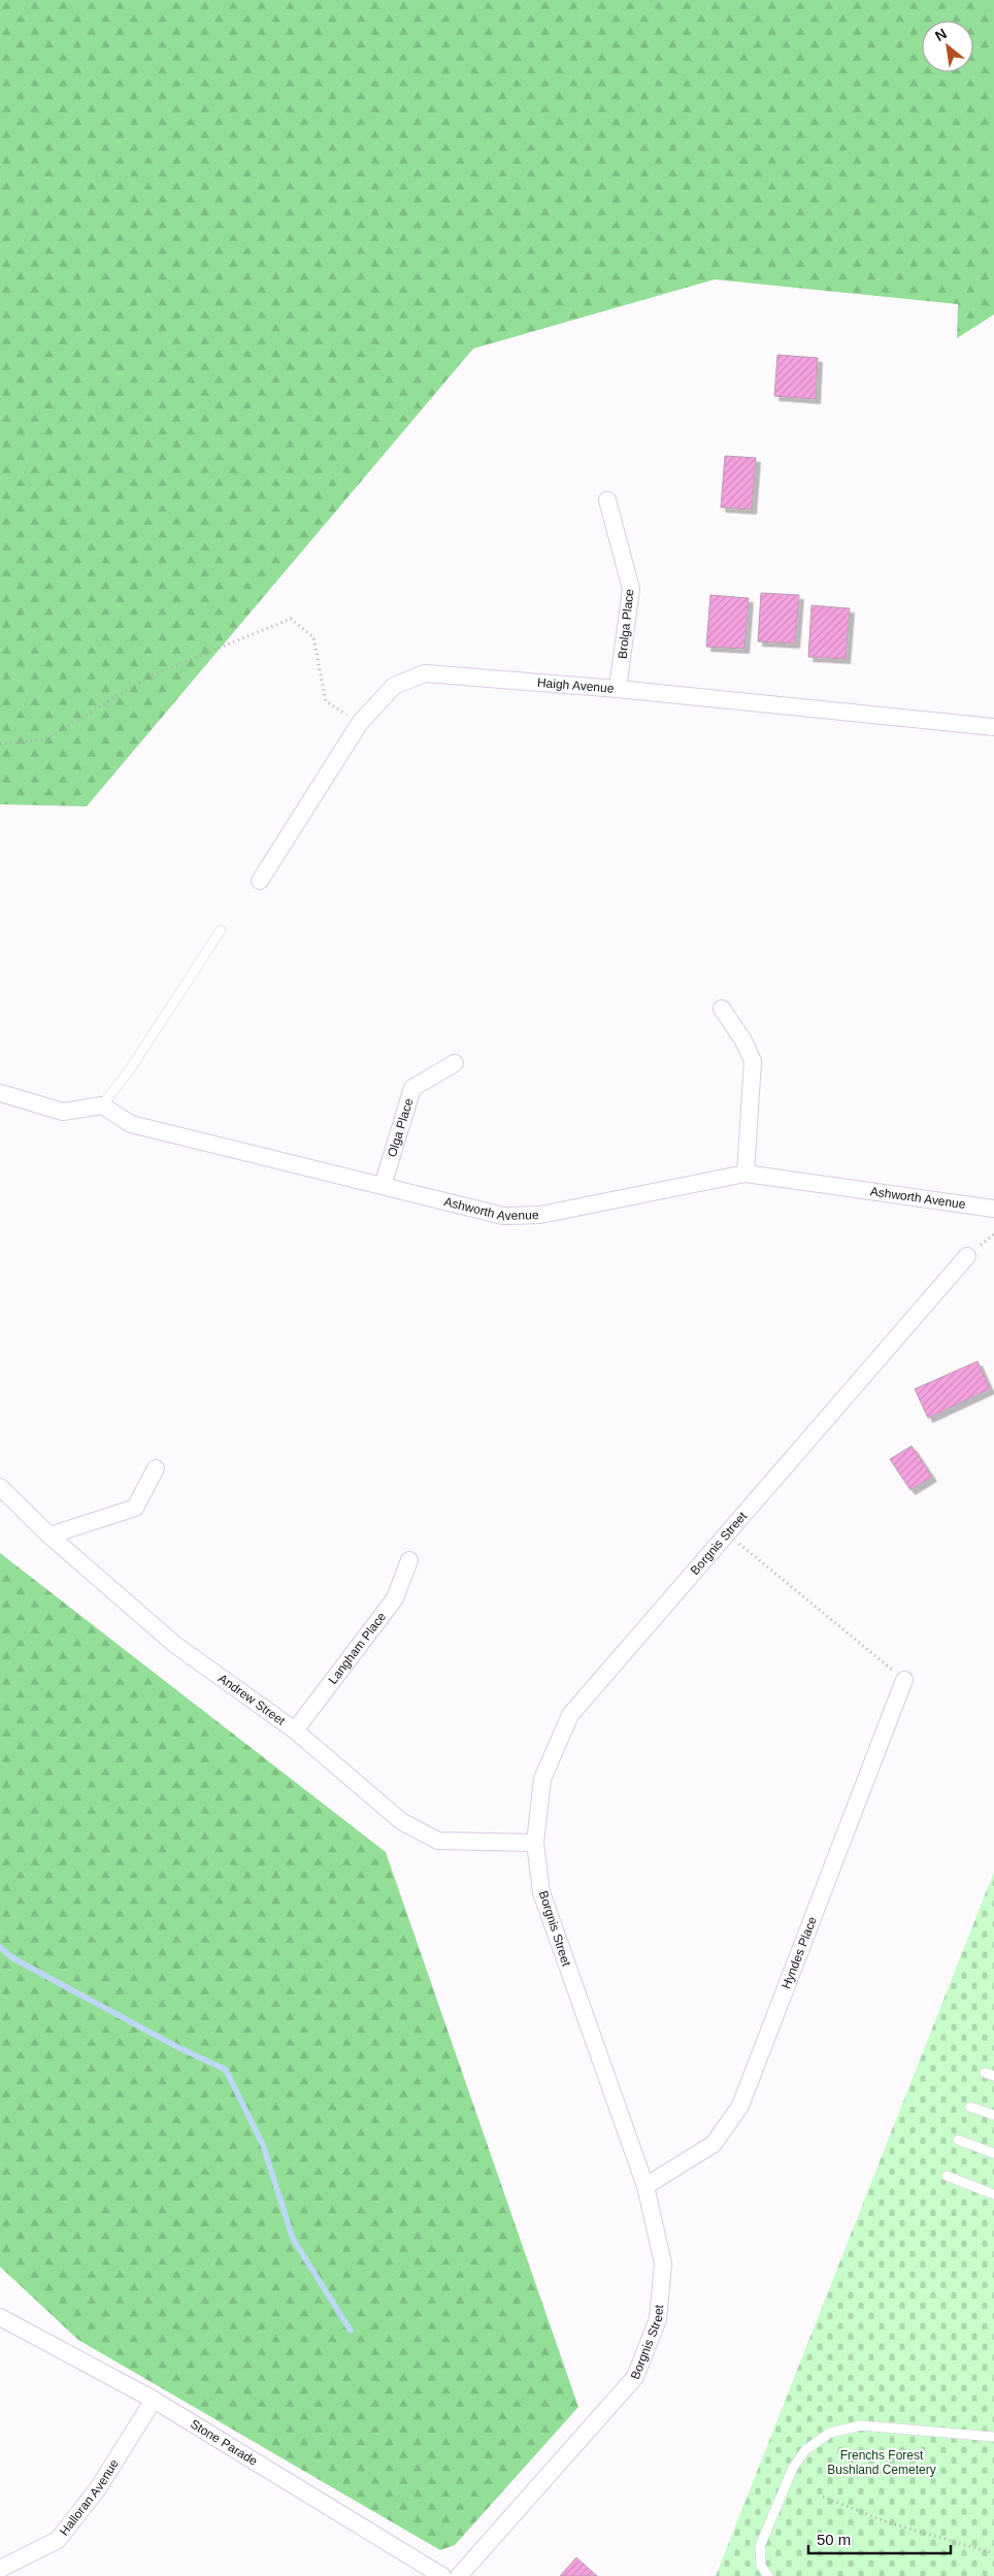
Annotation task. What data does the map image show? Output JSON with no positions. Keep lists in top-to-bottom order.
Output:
{
  "streets": {
    "street": [
      "Brolga Place",
      "Haigh Avenue",
      "Olga Place",
      "Ashworth Avenue",
      "Borgnis Street",
      "Langham Place",
      "Andrew Street",
      "Hyndes Place",
      "Stone Parade",
      "Halloran Avenue"
    ]
  },
  "crossings": [
    ["Brolga Place", "Haigh Avenue"],
    ["Olga Place", "Ashworth Avenue"],
    ["Borgnis Street", "Andrew Street"],
    ["Borgnis Street", "Hyndes Place"],
    ["Langham Place", "Andrew Street"],
    ["Stone Parade", "Halloran Avenue"]
  ],
  "parks": ["Frenchs Forest Bushland Cemetery"],
  "scale_bar": "50 m",
  "north": "top left"
}
